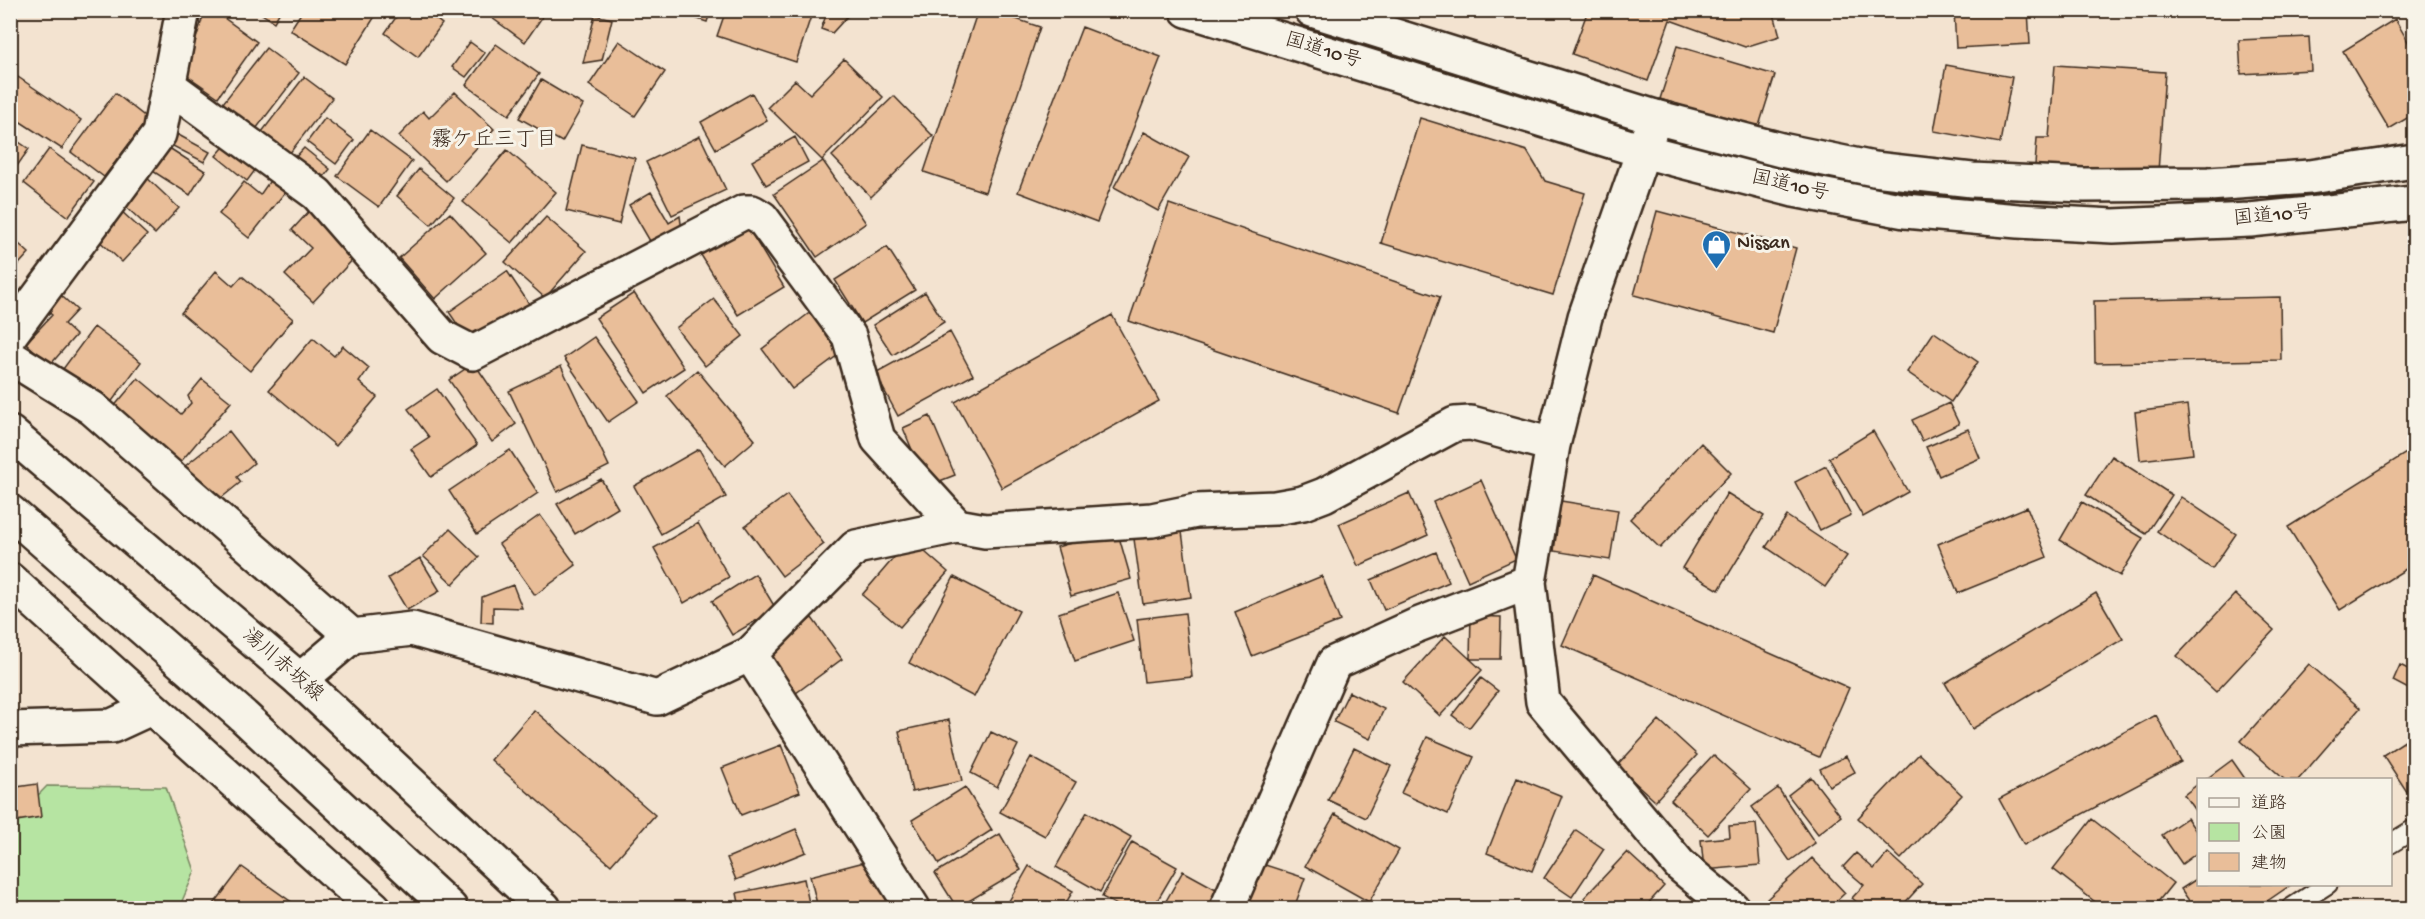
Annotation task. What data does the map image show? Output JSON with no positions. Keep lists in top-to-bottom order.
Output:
{
  "streets": {
    "main road": ["国道10号", "湯川赤坂線"]
  },
  "districts": ["霧ケ丘三丁目"],
  "places": {
    "shop": ["Nissan"]
  },
  "legend": ["道路", "公園", "建物"]
}
